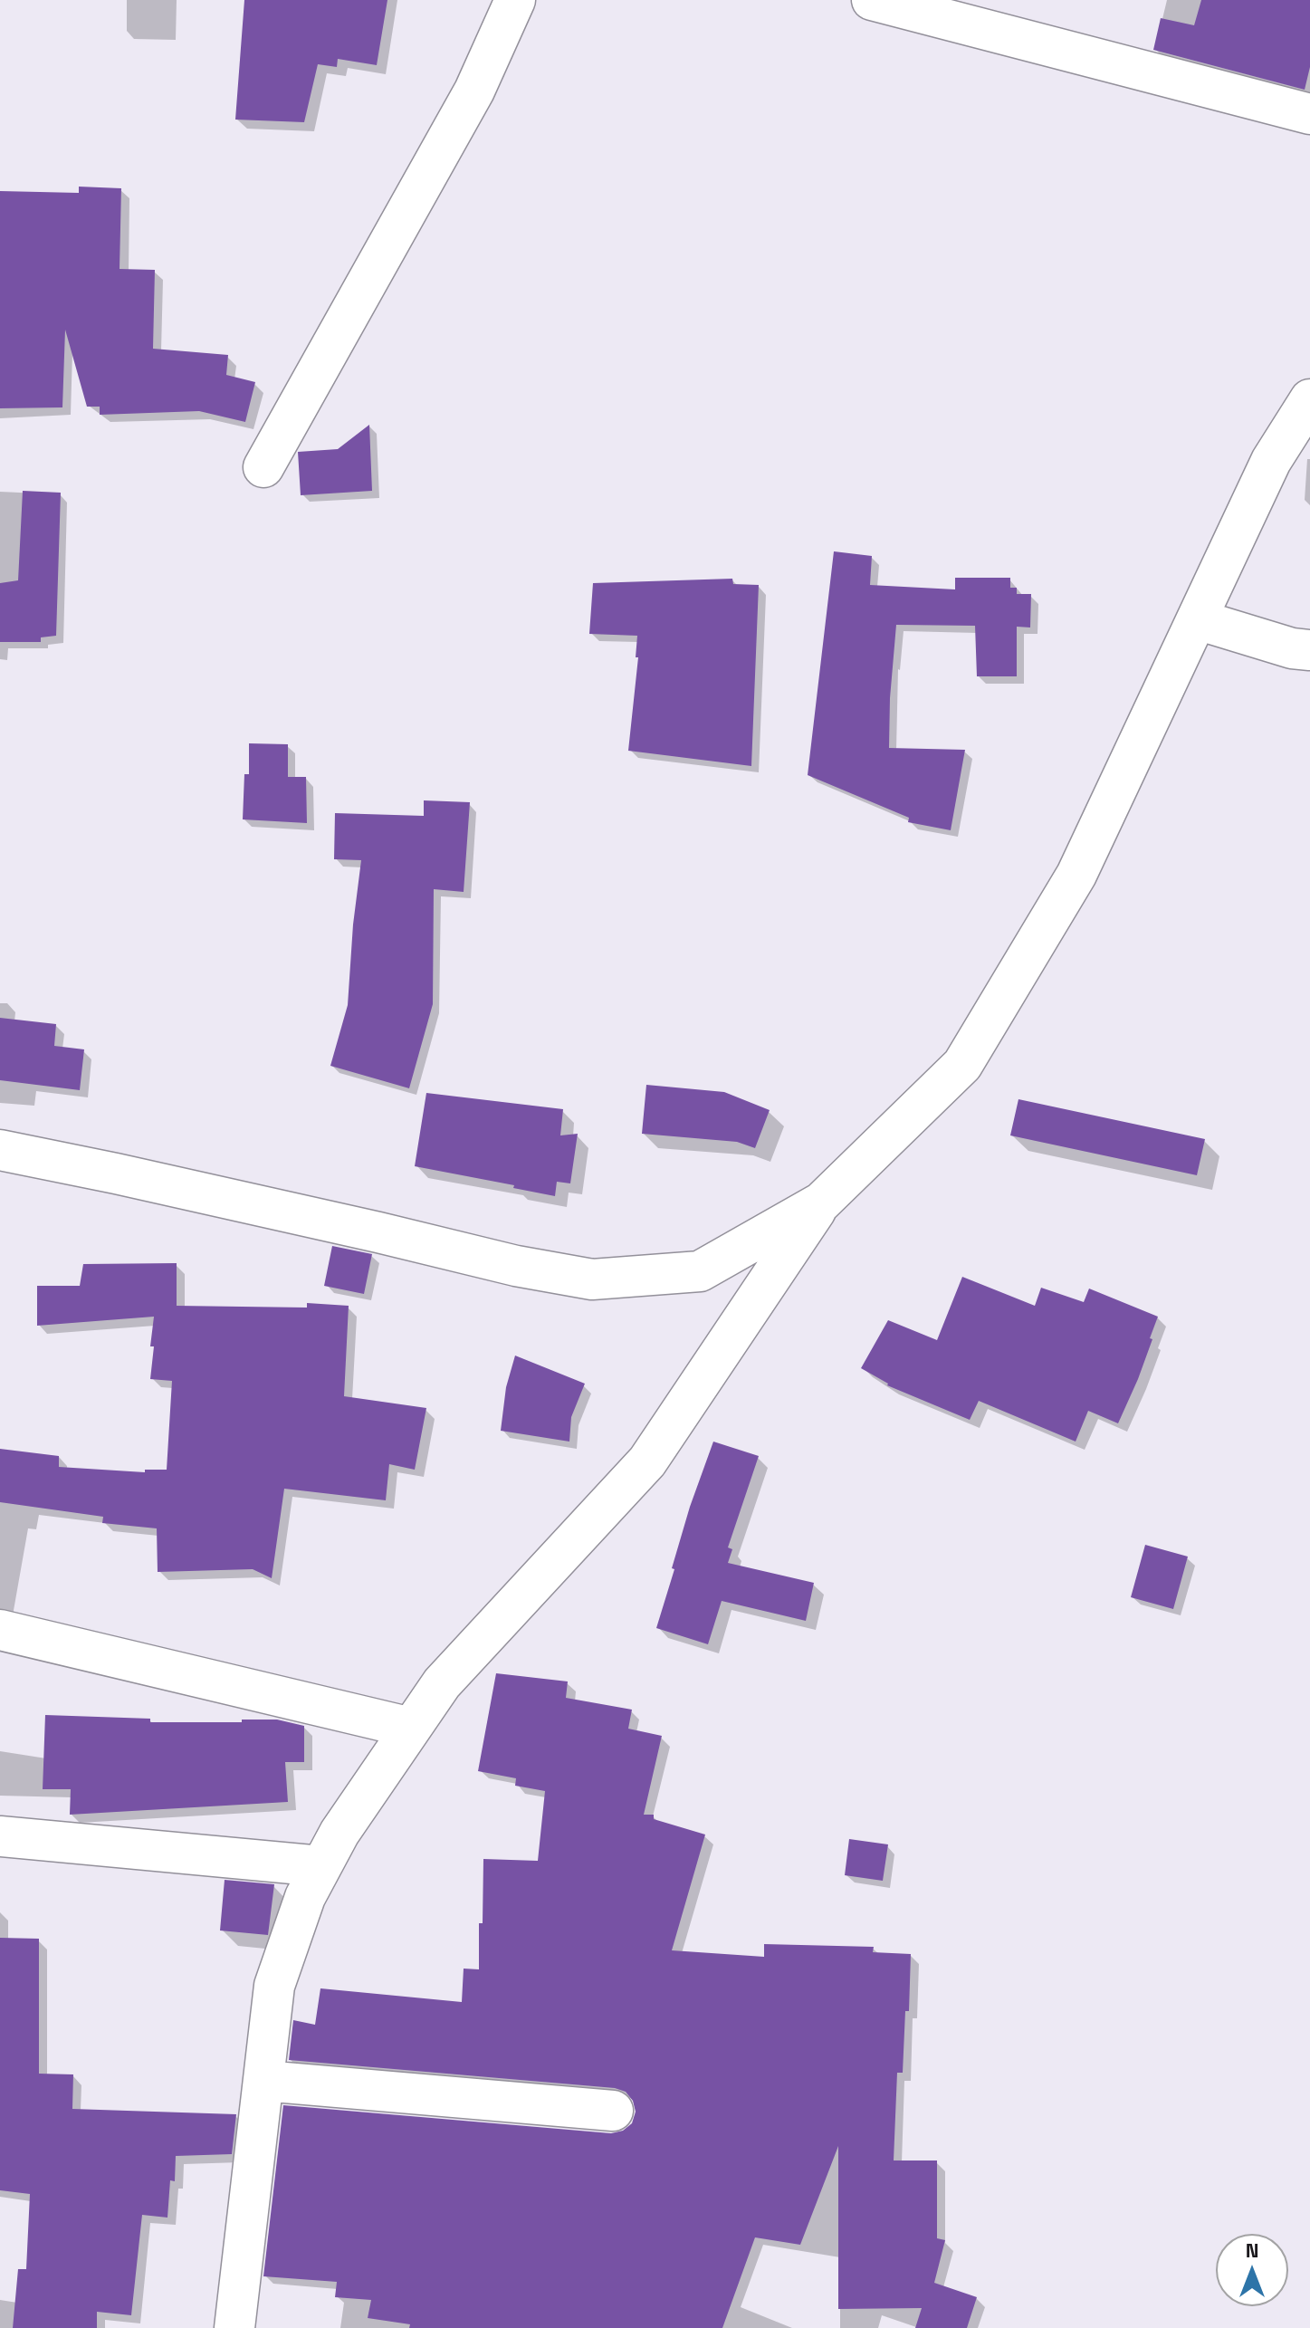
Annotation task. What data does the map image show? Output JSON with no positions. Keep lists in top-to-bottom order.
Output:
{
  "north": "top"
}
